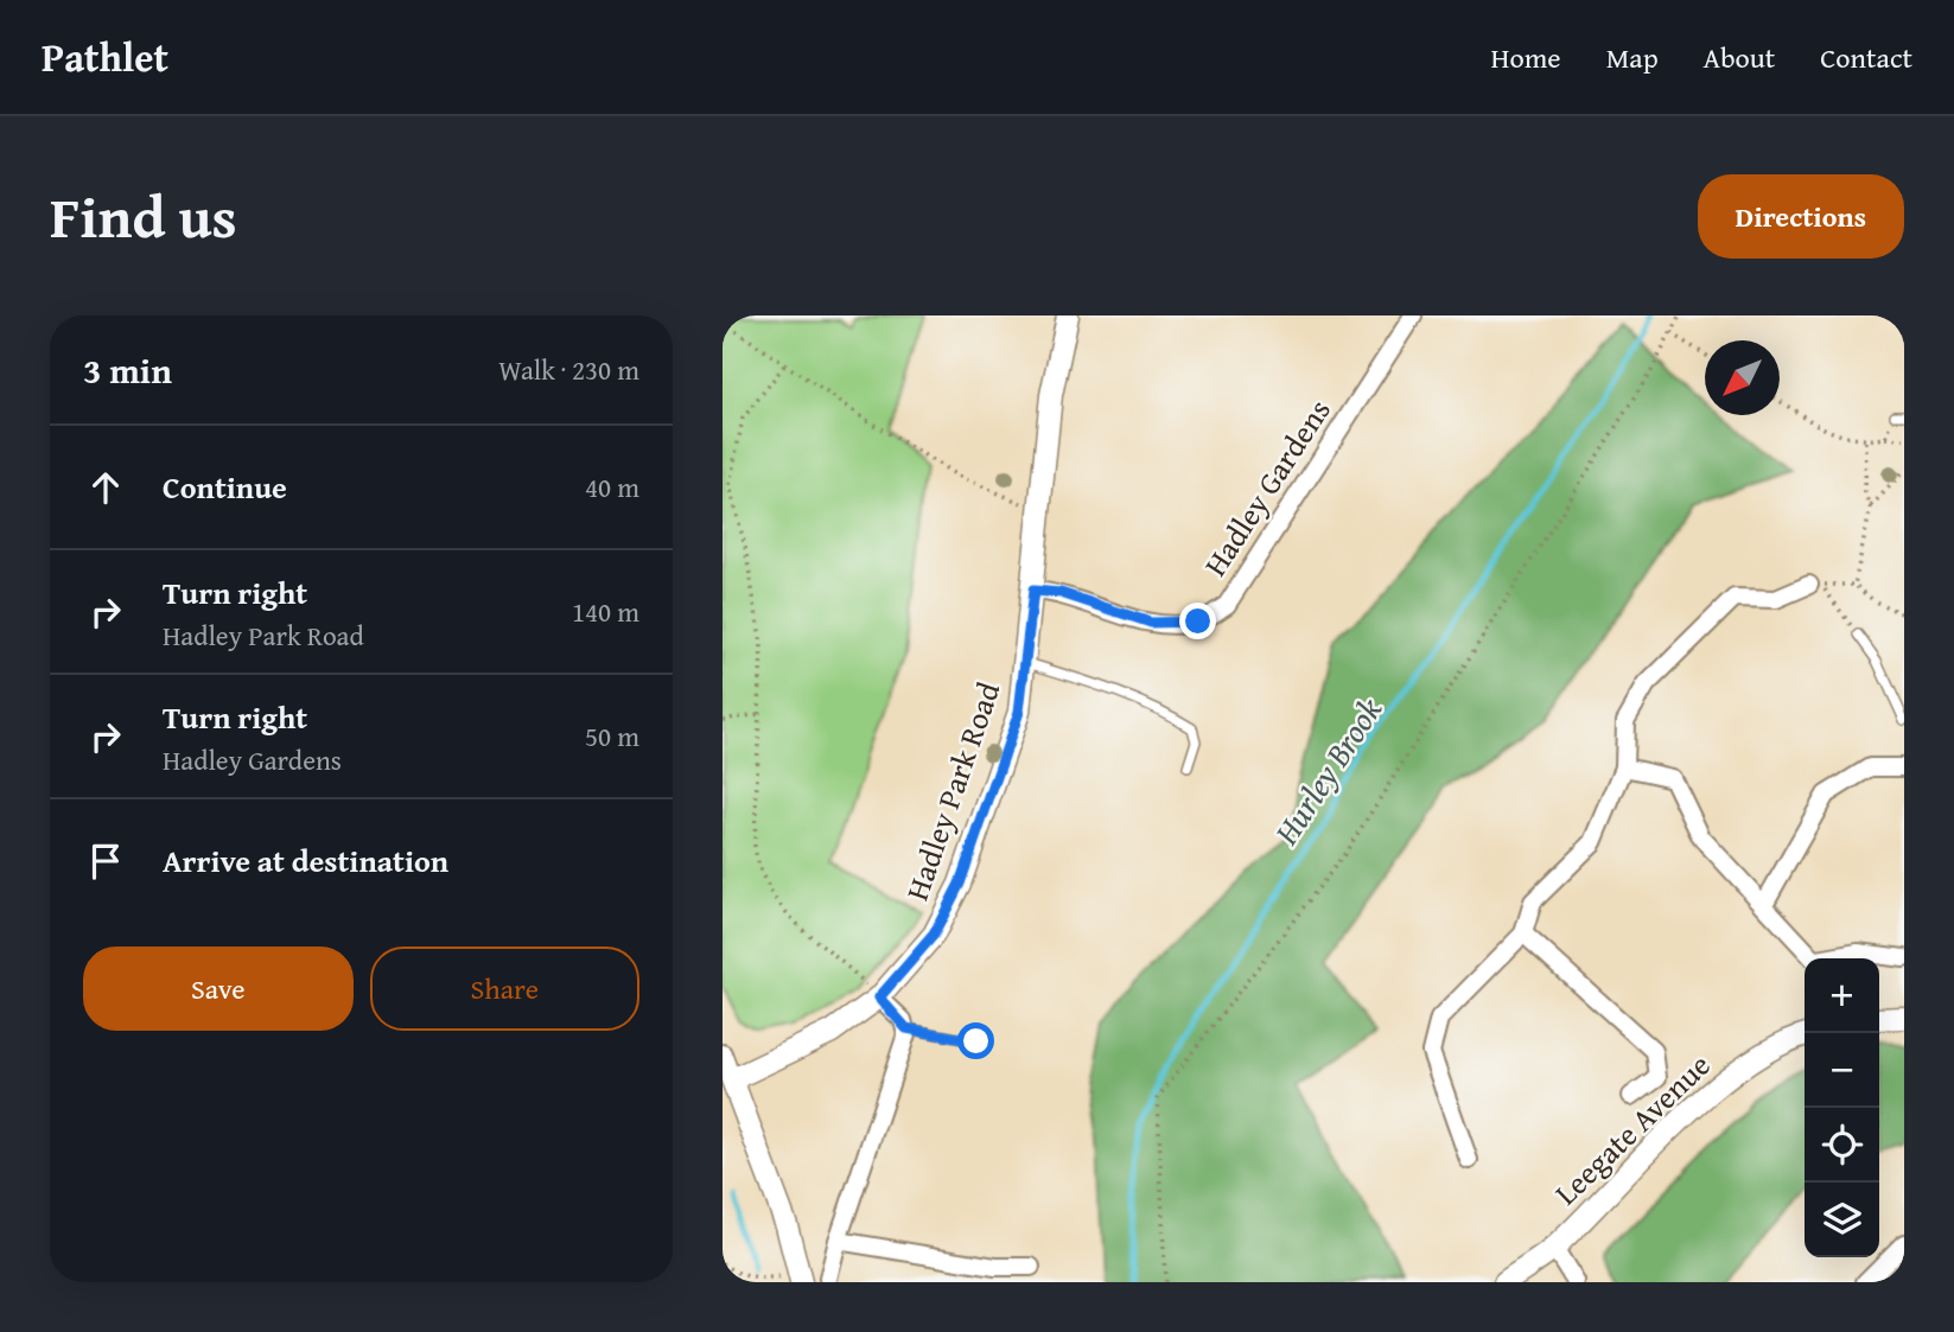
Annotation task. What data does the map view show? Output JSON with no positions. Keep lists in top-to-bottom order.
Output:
{
  "streets": {
    "street": ["Hadley Gardens", "Hadley Park Road", "Leegate Avenue"]
  },
  "crossings": [
    ["Hadley Gardens", "Hadley Park Road"]
  ],
  "water": ["Hurley Brook"],
  "north": "bottom left",
  "page": {
    "header": "Pathlet",
    "nav": [
      "Home",
      "Map",
      "About",
      "Contact"
    ],
    "title": "Find us",
    "buttons": [
      "Directions",
      ["Save", "Share"]
    ],
    "heading": ["3 min", "Walk · 230 m"],
    "list": [
      ["Continue", "40 m"],
      ["Turn right", "Hadley Park Road", "140 m"],
      ["Turn right", "Hadley Gardens", "50 m"],
      "Arrive at destination"
    ],
    "map_buttons": ["+", "−"]
  }
}
